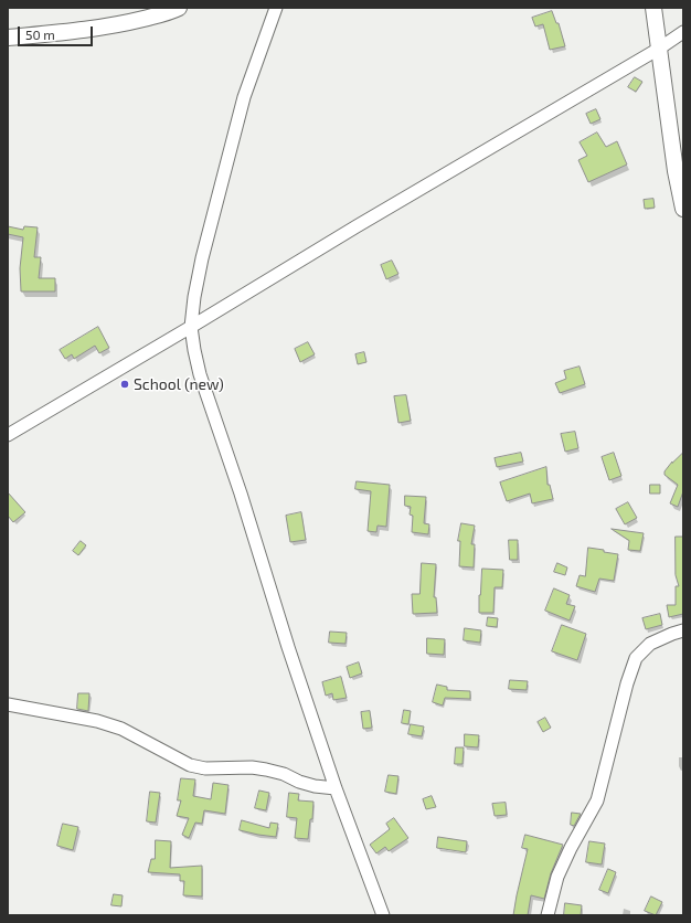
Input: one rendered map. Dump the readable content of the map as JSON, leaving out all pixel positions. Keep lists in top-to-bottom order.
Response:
{
  "places": ["School (new)"],
  "scale_bar": "50 m"
}
